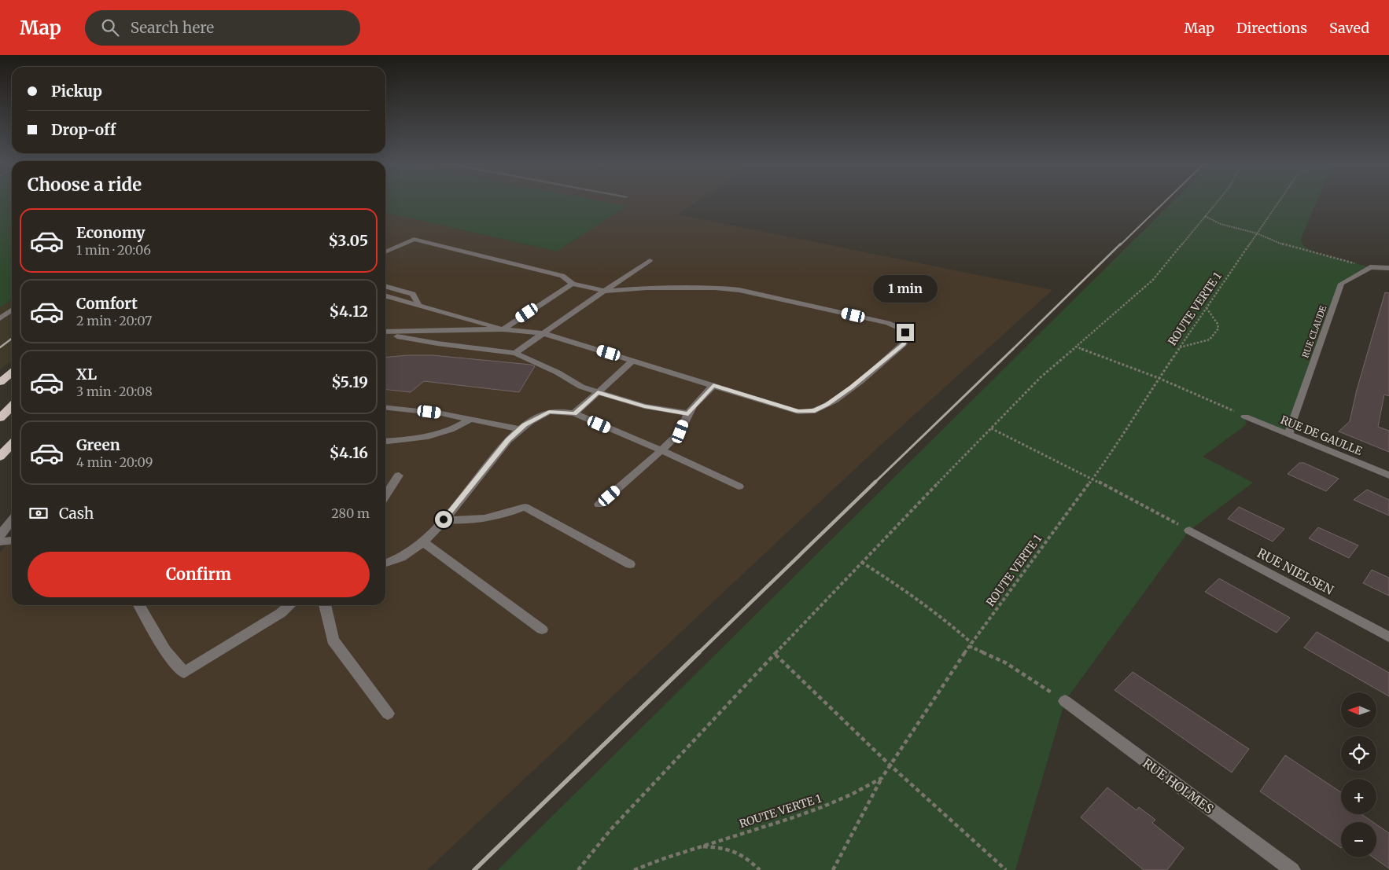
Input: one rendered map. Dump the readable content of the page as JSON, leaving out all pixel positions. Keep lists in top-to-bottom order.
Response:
{
  "streets": {
    "street": [
      "RUE CLAUDE",
      "RUE DE GAULLE",
      "RUE NIELSEN",
      "RUE HOLMES"
    ],
    "path": ["ROUTE VERTE 1"]
  },
  "crossings": [
    ["RUE CLAUDE", "RUE DE GAULLE"]
  ],
  "north": "left",
  "page": {
    "header": "Map",
    "search": "Search here",
    "nav": ["Map", "Directions", "Saved"],
    "banner": ["Pickup", "Drop-off"],
    "heading": "Choose a ride",
    "list": [
      {
        "name": "Economy",
        "note": "1 min · 20:06",
        "value": "$3.05"
      },
      {
        "name": "Comfort",
        "note": "2 min · 20:07",
        "value": "$4.12"
      },
      {
        "name": "XL",
        "note": "3 min · 20:08",
        "value": "$5.19"
      },
      {
        "name": "Green",
        "note": "4 min · 20:09",
        "value": "$4.16"
      }
    ],
    "bubble": "1 min",
    "pay": ["Cash", "280 m"],
    "buttons": "Confirm",
    "map_buttons": ["+", "−"]
  }
}
